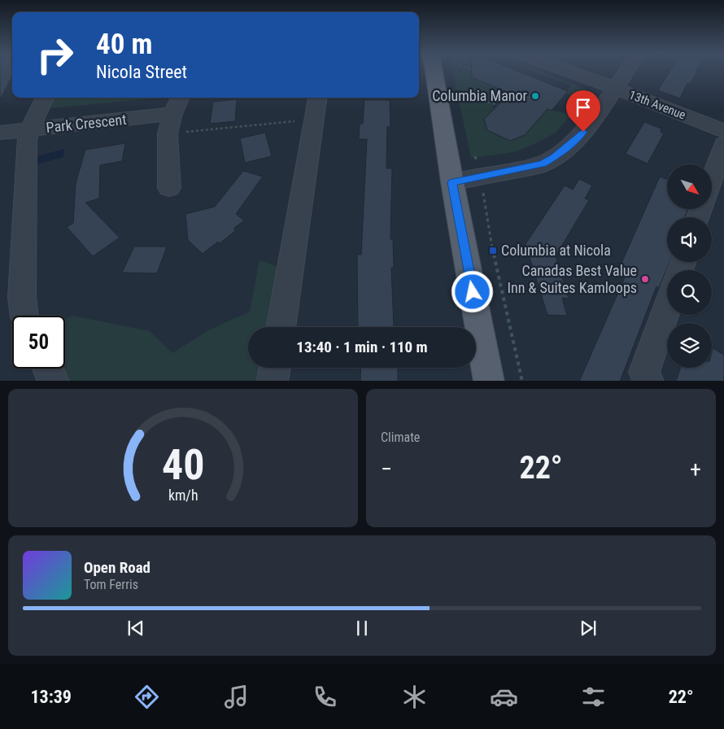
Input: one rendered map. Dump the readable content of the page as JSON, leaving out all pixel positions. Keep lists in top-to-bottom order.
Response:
{
  "streets": {
    "street": ["13th Avenue", "Park Crescent"]
  },
  "places": {
    "other": ["Columbia Manor", "Canadas Best Value Inn & Suites Kamloops"],
    "transit": ["Columbia at Nicola"]
  },
  "north": "bottom right",
  "page": {
    "turn": ["40 m", "Nicola Street"],
    "limit": "50",
    "trip": "13:40 · 1 min · 110 m",
    "tile": "Climate",
    "heat": ["−", "22°", "+"],
    "song": ["Open Road", "Tom Ferris"],
    "tabs": ["13:39", "22°"],
    "gauge": ["40", "km/h"]
  }
}
